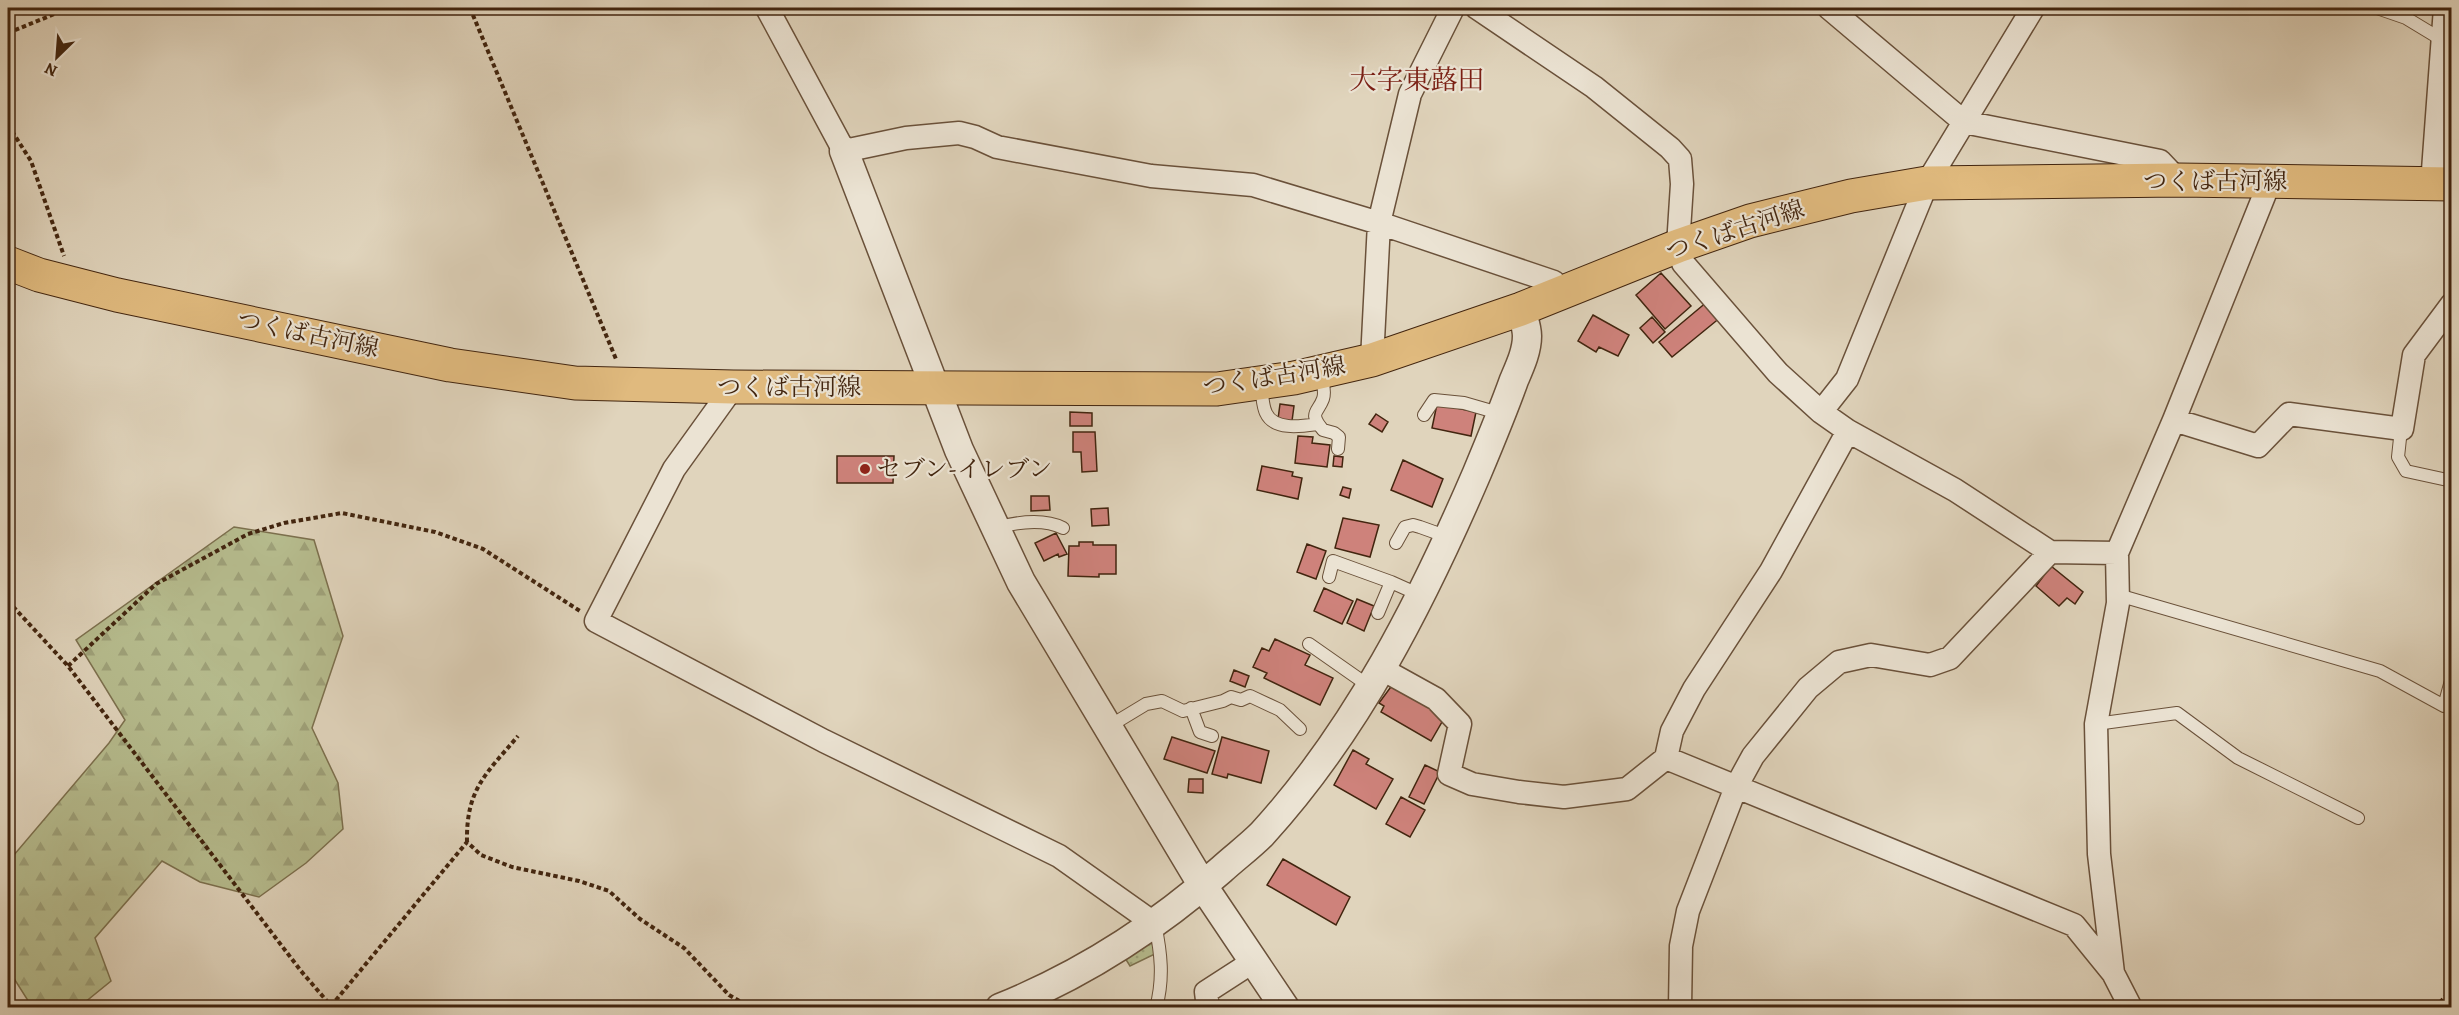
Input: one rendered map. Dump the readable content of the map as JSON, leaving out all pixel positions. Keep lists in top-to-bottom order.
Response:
{
  "streets": {
    "main road": ["つくば古河線"]
  },
  "districts": ["大字東蕗田"],
  "places": ["セブン-イレブン"],
  "north": "bottom left"
}
